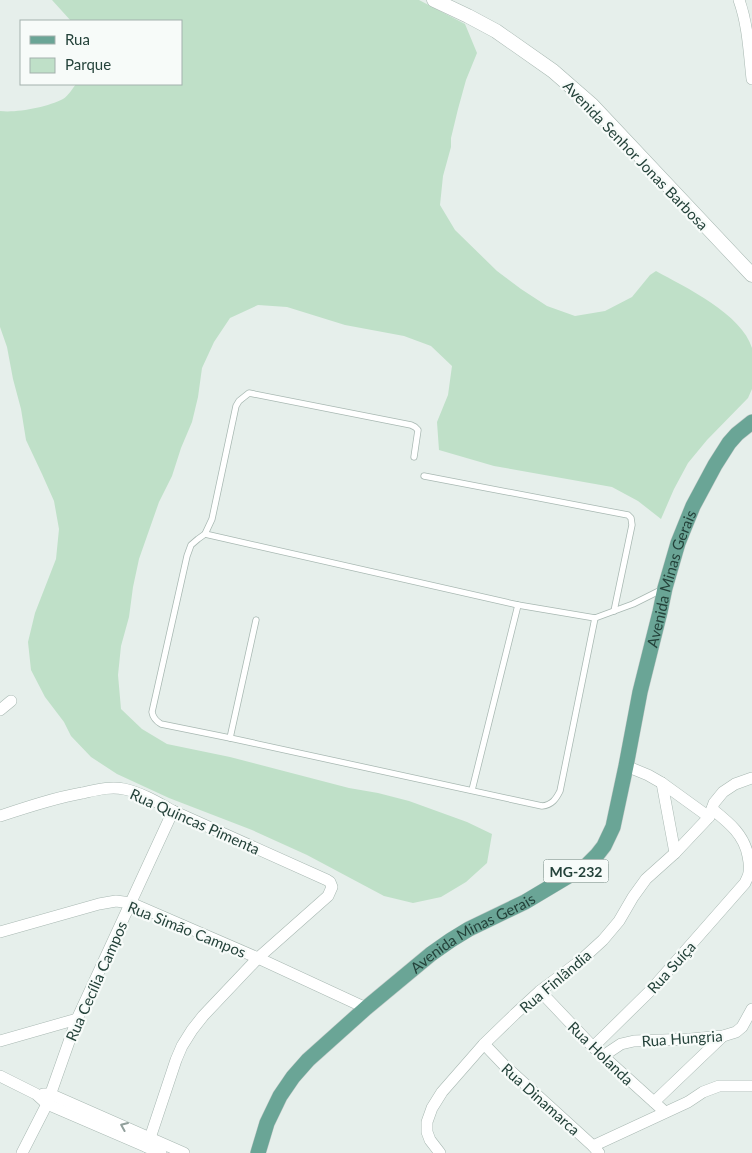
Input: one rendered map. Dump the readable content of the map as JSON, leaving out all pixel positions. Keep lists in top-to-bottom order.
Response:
{
  "streets": {
    "main road": ["Avenida Minas Gerais", "MG-232"],
    "street": [
      "Avenida Senhor Jonas Barbosa",
      "Rua Quincas Pimenta",
      "Rua Simão Campos",
      "Rua Suíça",
      "Rua Cecília Campos",
      "Rua Finlândia",
      "Rua Hungria",
      "Rua Holanda",
      "Rua Dinamarca"
    ]
  },
  "crossings": [
    ["Avenida Minas Gerais", "MG-232"],
    ["Avenida Minas Gerais", "Rua Simão Campos"],
    ["Rua Quincas Pimenta", "Rua Simão Campos"],
    ["Rua Quincas Pimenta", "Rua Cecília Campos"],
    ["Rua Simão Campos", "Rua Cecília Campos"],
    ["Rua Suíça", "Rua Finlândia"],
    ["Rua Suíça", "Rua Holanda"],
    ["Rua Finlândia", "Rua Holanda"],
    ["Rua Finlândia", "Rua Dinamarca"],
    ["Rua Hungria", "Rua Holanda"]
  ],
  "legend": ["Rua", "Parque"]
}
